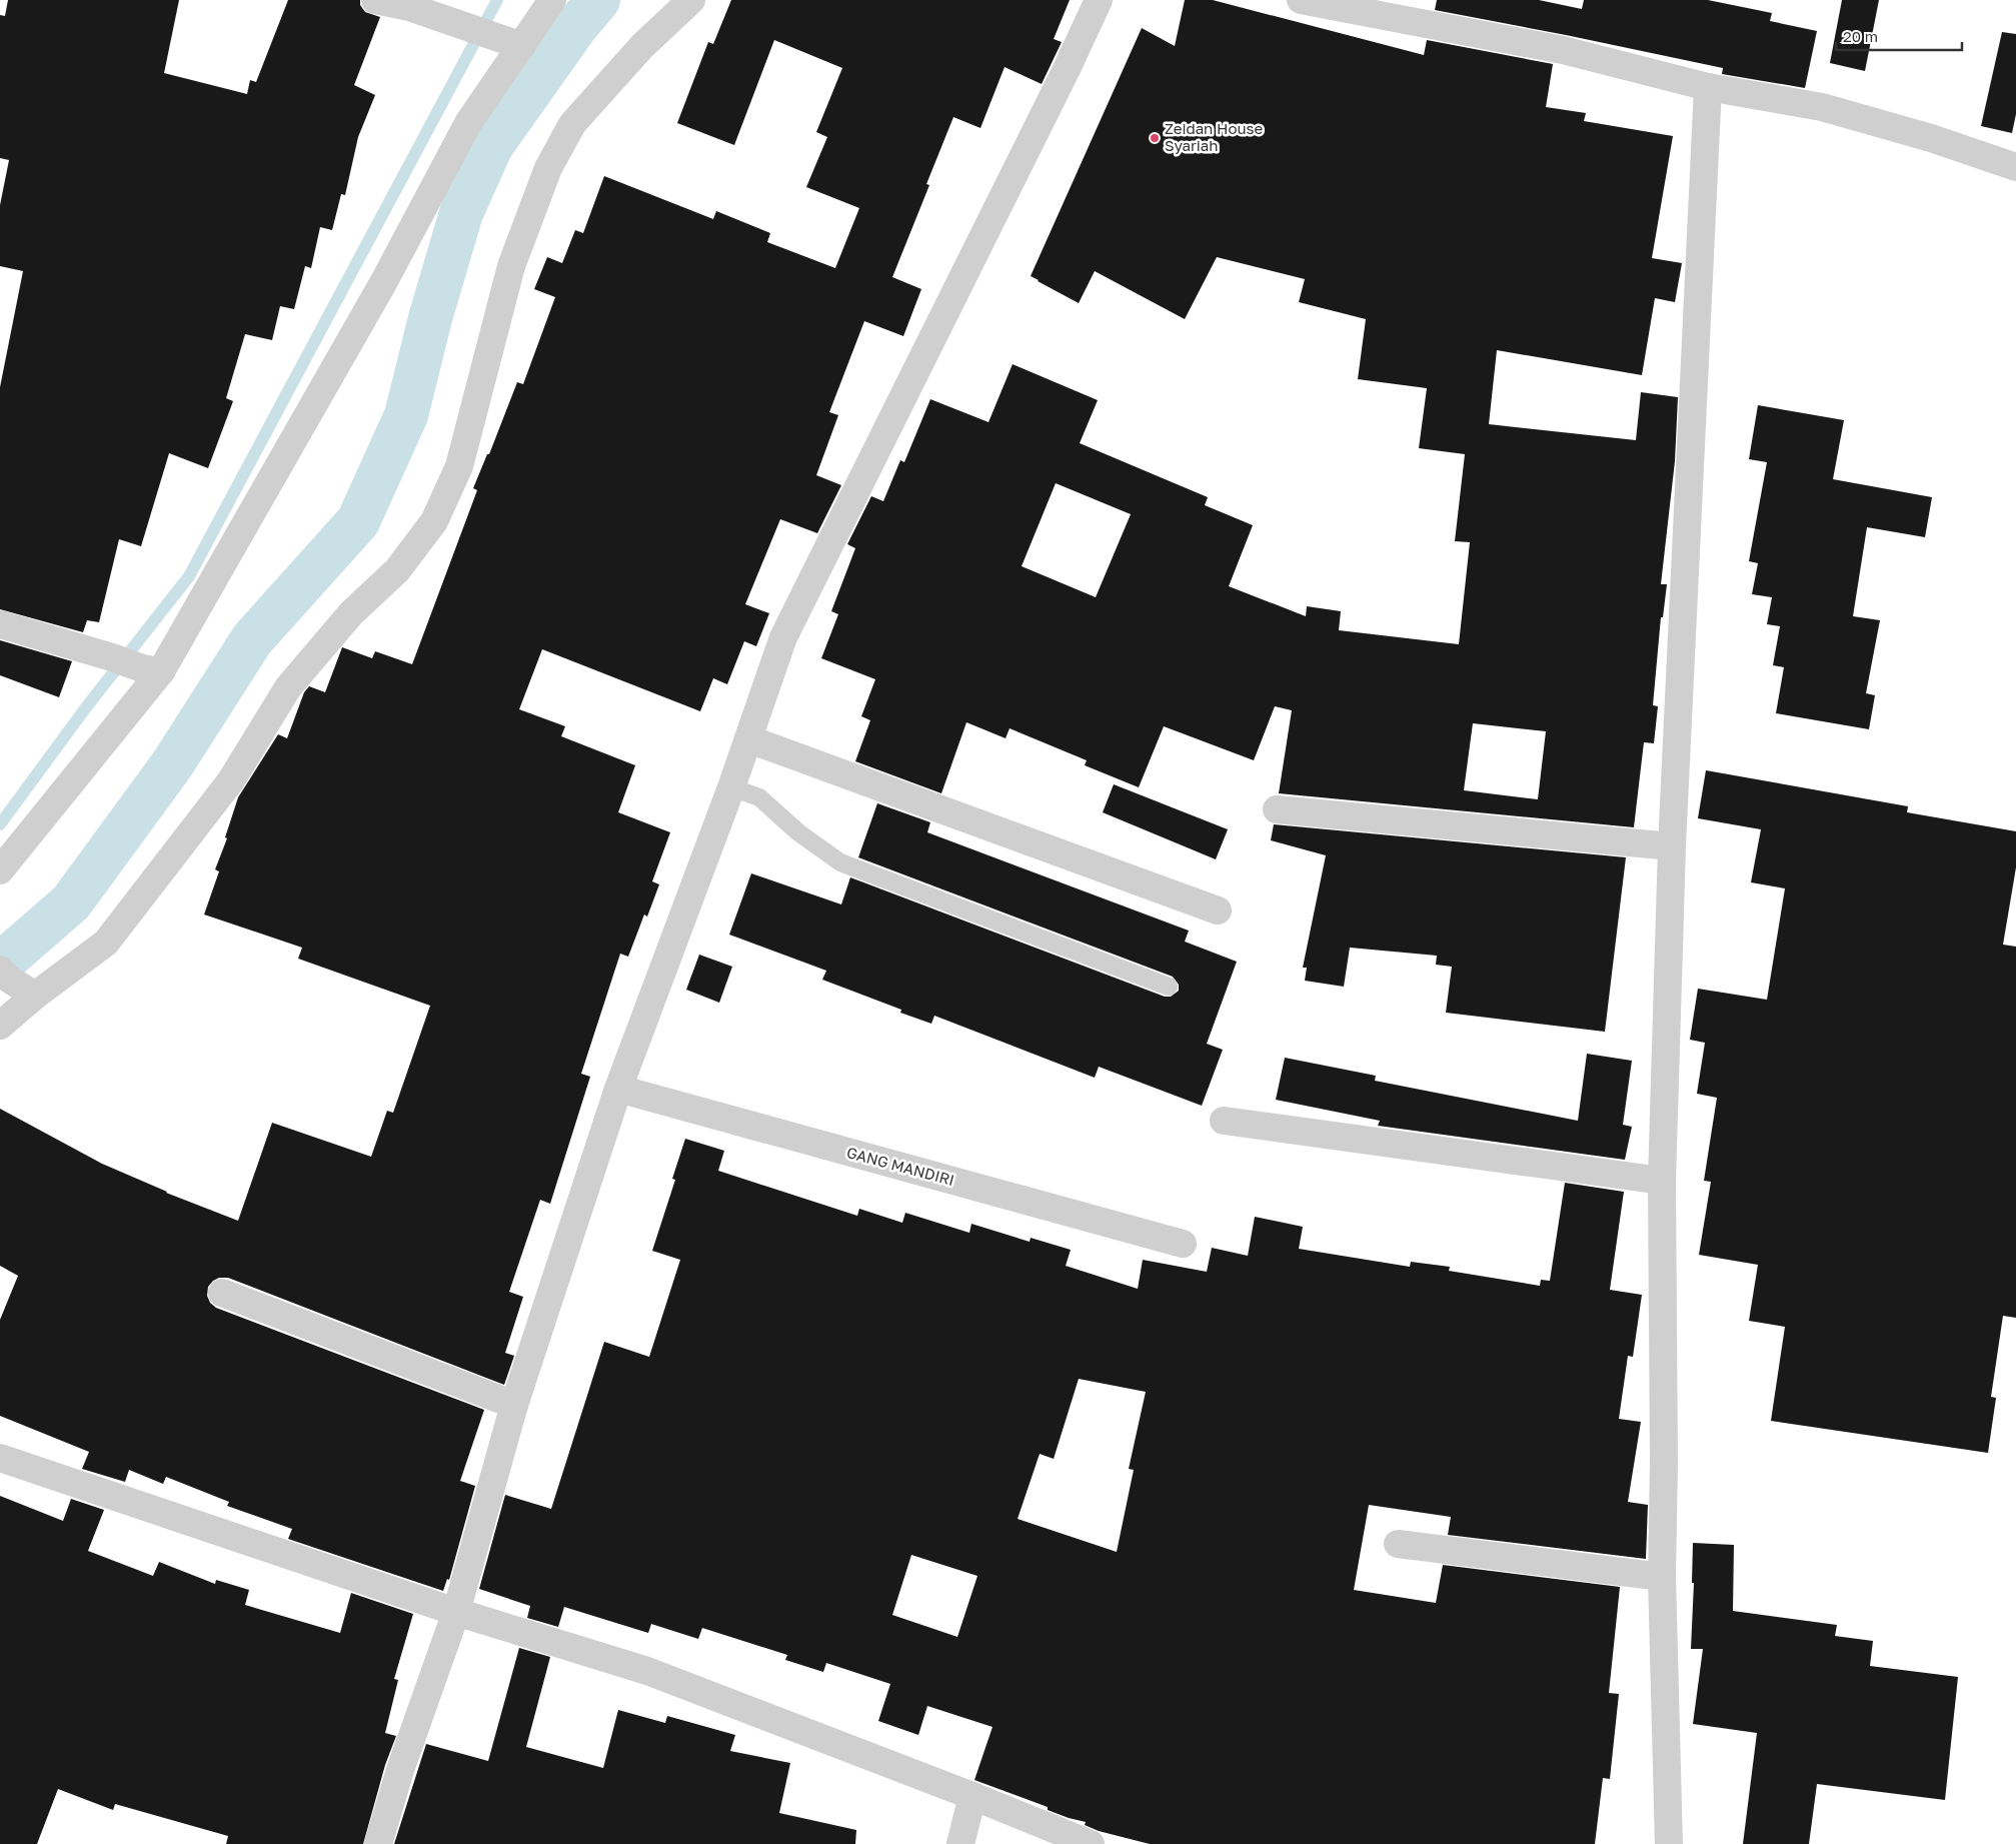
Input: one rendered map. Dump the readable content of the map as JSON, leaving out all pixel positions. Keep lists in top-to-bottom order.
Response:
{
  "streets": {
    "street": ["GANG MANDIRI"]
  },
  "places": ["Zeidan House Syariah"],
  "scale_bar": "20 m"
}
